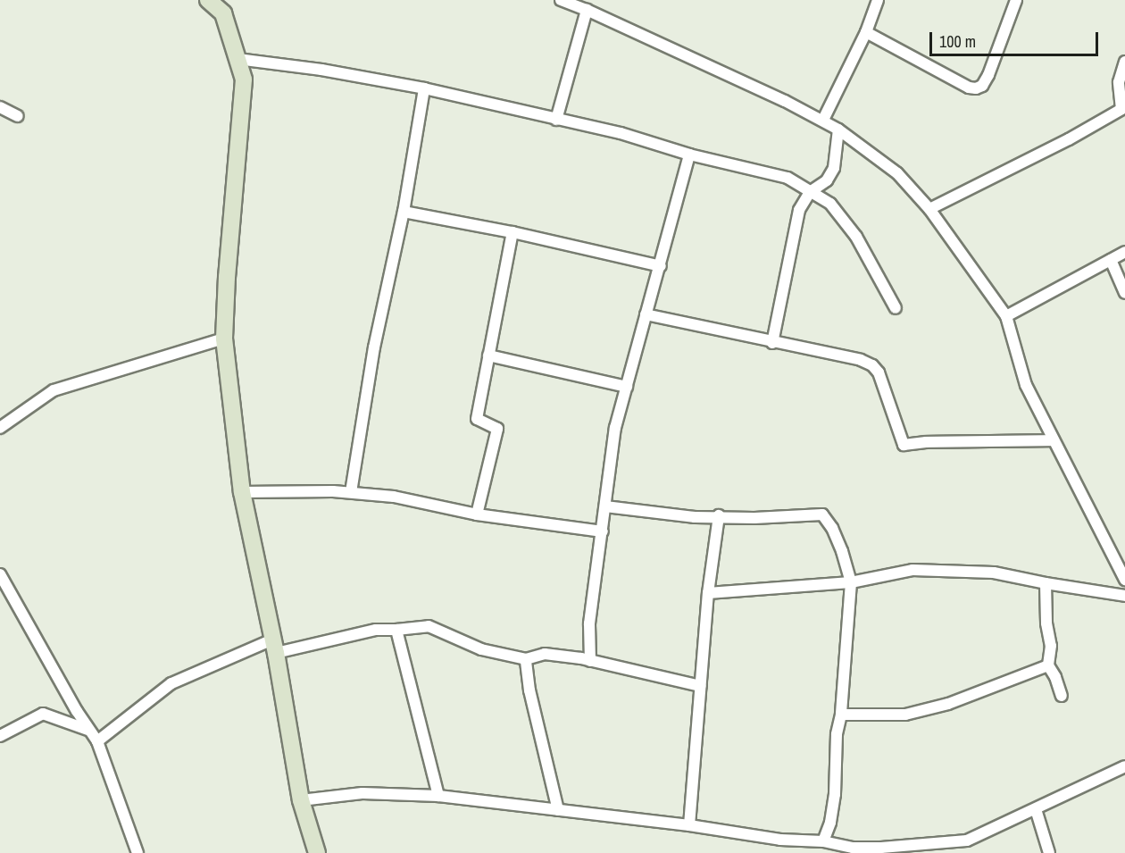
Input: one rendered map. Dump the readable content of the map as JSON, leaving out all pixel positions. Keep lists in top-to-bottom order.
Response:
{
  "scale_bar": "100 m"
}
